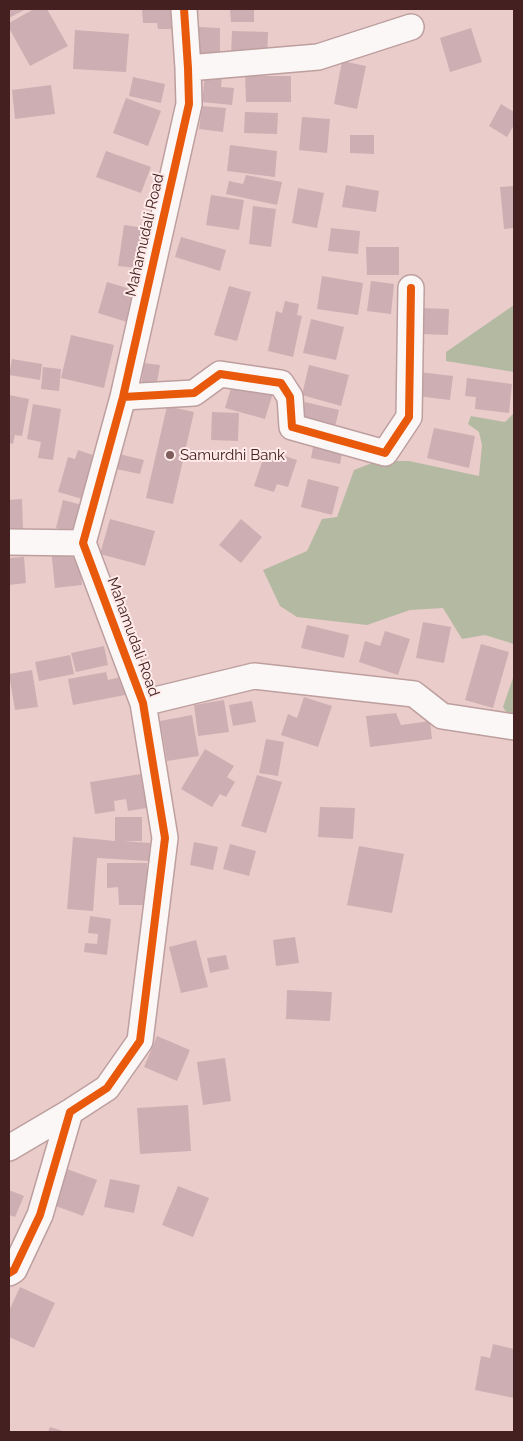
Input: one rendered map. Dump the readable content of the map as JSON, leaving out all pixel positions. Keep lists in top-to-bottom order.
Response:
{
  "streets": {
    "street": ["Mahamudali Road"]
  },
  "places": ["Samurdhi Bank"]
}
